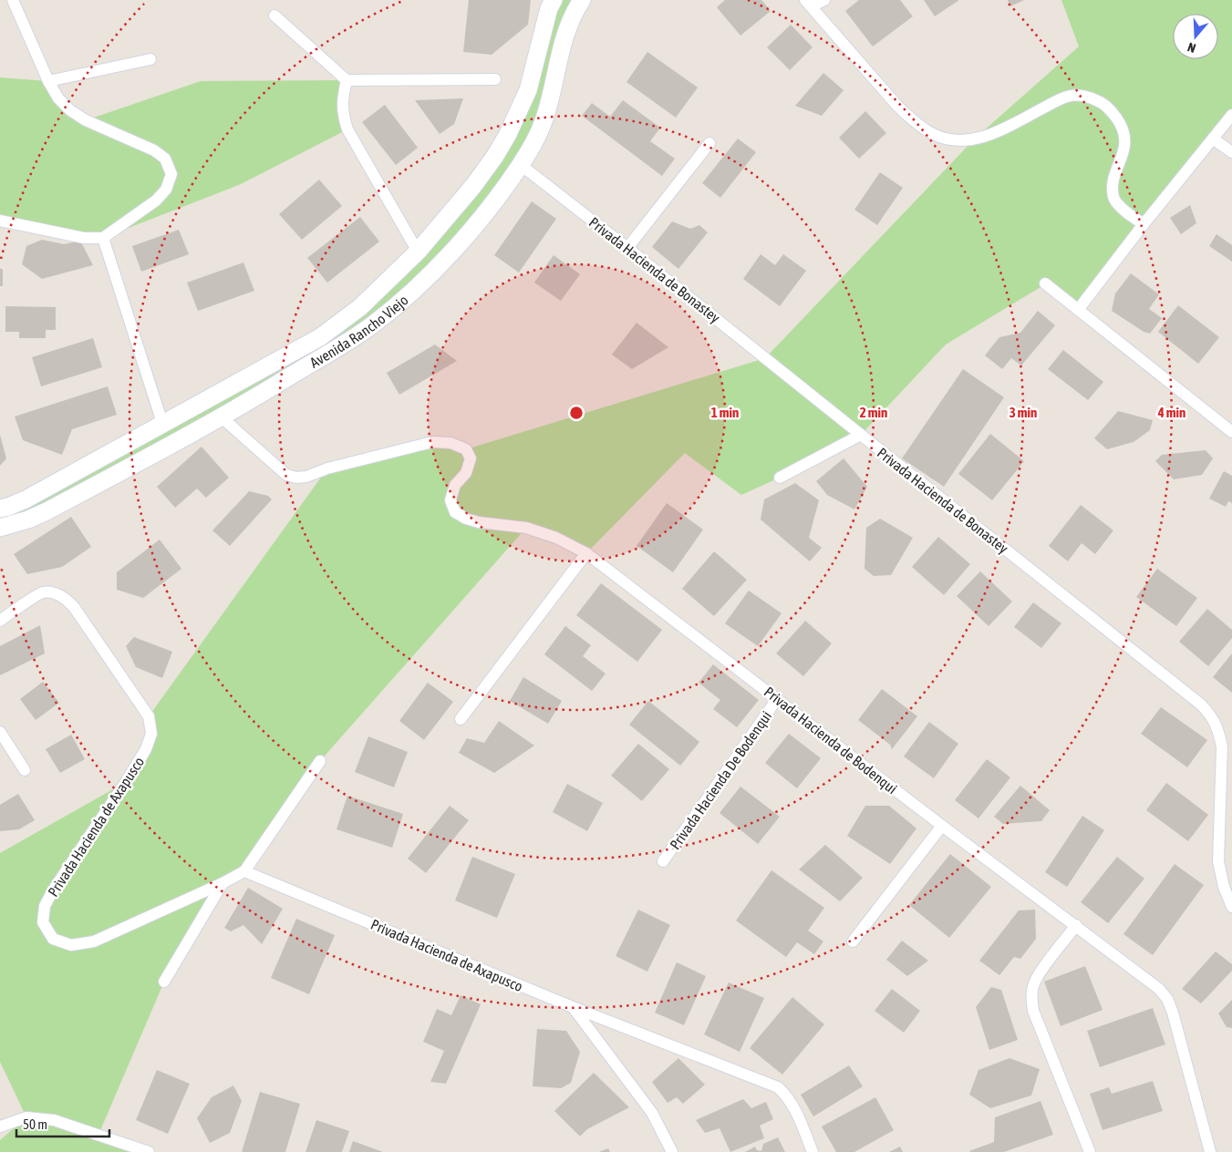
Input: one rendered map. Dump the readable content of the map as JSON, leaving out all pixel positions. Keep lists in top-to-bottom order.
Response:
{
  "streets": {
    "street": [
      "Privada Hacienda de Bonastey",
      "Avenida Rancho Viejo",
      "Privada Hacienda de Bodenqui",
      "Privada Hacienda De Bodenqui",
      "Privada Hacienda de Axapusco"
    ]
  },
  "crossings": [
    ["Privada Hacienda de Bonastey", "Avenida Rancho Viejo"],
    ["Avenida Rancho Viejo", "Privada Hacienda de Bodenqui"],
    ["Privada Hacienda de Bodenqui", "Privada Hacienda De Bodenqui"]
  ],
  "scale_bar": "50 m",
  "north": "bottom",
  "rings": [
    "1 min",
    "2 min",
    "3 min",
    "4 min"
  ]
}
